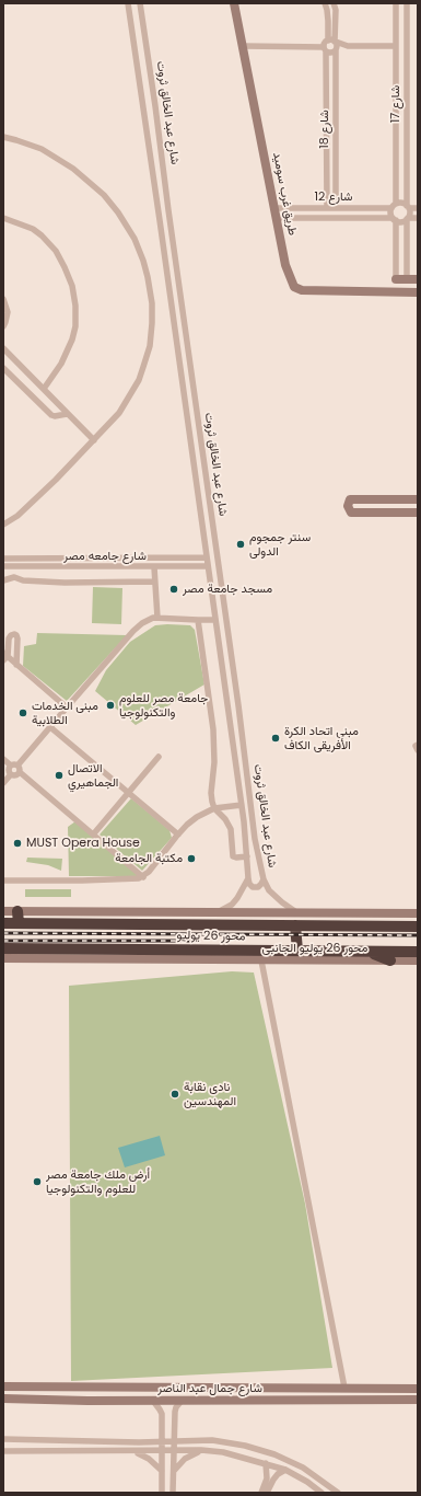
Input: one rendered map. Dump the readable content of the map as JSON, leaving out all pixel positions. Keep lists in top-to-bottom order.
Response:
{
  "streets": {
    "highway": ["محور 26 يوليو"],
    "main road": ["طريق غرب سوميد", "محور 26 يوليو الجانبى", "شارع جمال عبد الناصر"],
    "street": [
      "شارع 17",
      "شارع عبد الخالق ثروت",
      "شارع 18",
      "شارع 12",
      "شارع جامعه مصر"
    ]
  },
  "crossings": [
    ["شارع 17", "شارع 12"],
    ["شارع عبد الخالق ثروت", "شارع جامعه مصر"],
    ["شارع 18", "شارع 12"],
    ["طريق غرب سوميد", "شارع 12"],
    ["محور 26 يوليو", "محور 26 يوليو الجانبى"]
  ],
  "places": [
    "سنتر جمجوم الدولى",
    "مسجد جامعة مصر",
    "جامعة مصر للعلوم والتكنولوجيا",
    "مبنى الخدمات الطلابية",
    "مبنى اتحاد الكرة الأفريقى الكاف",
    "الاتصال الجماهيري",
    "MUST Opera House",
    "مكتبة الجامعة",
    "نادى نقابة المهندسين",
    "أرض ملك جامعة مصر للعلوم والتكنولوجيا"
  ]
}
